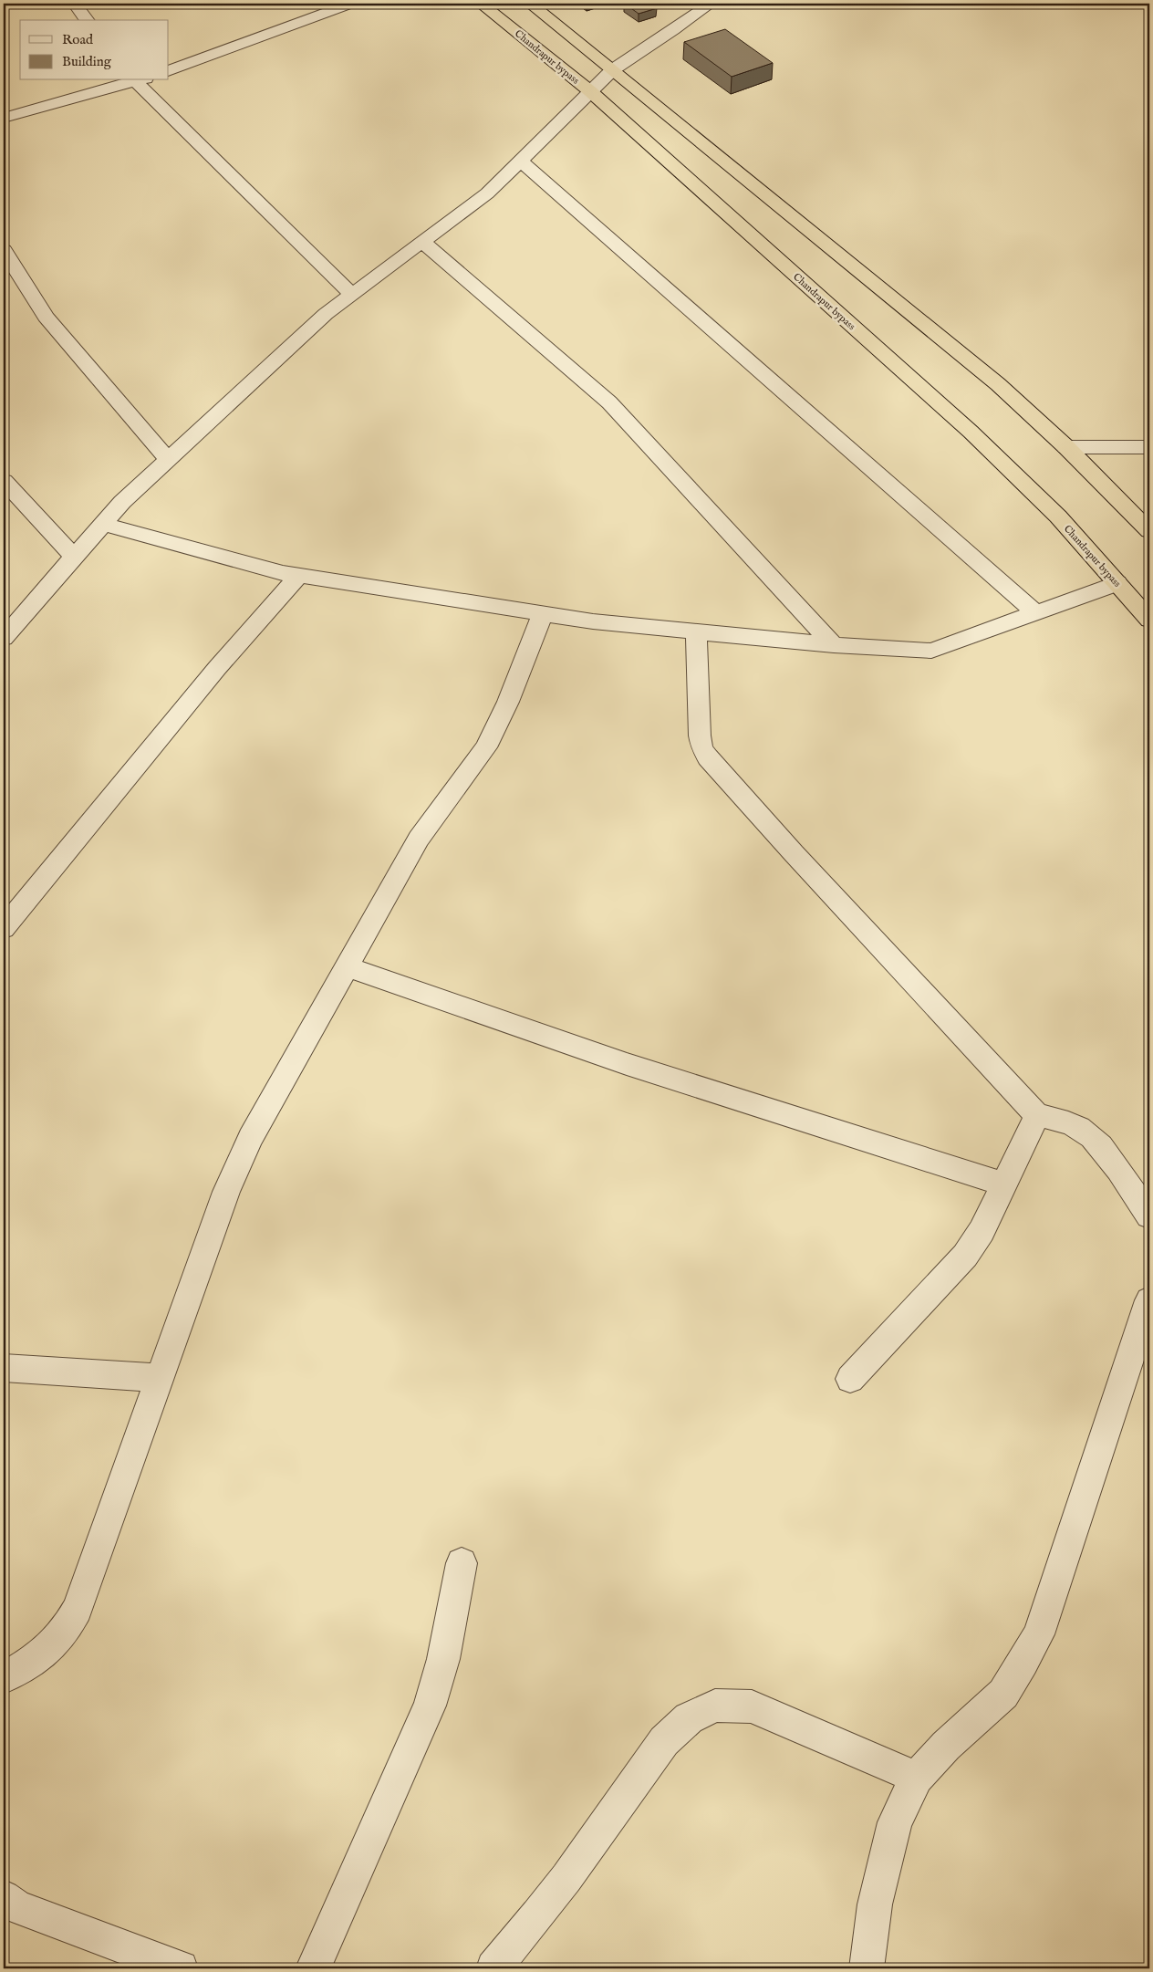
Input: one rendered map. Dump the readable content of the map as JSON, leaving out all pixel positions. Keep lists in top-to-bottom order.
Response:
{
  "streets": {
    "highway": ["Chandrapur bypass"]
  },
  "legend": ["Road", "Building"]
}
